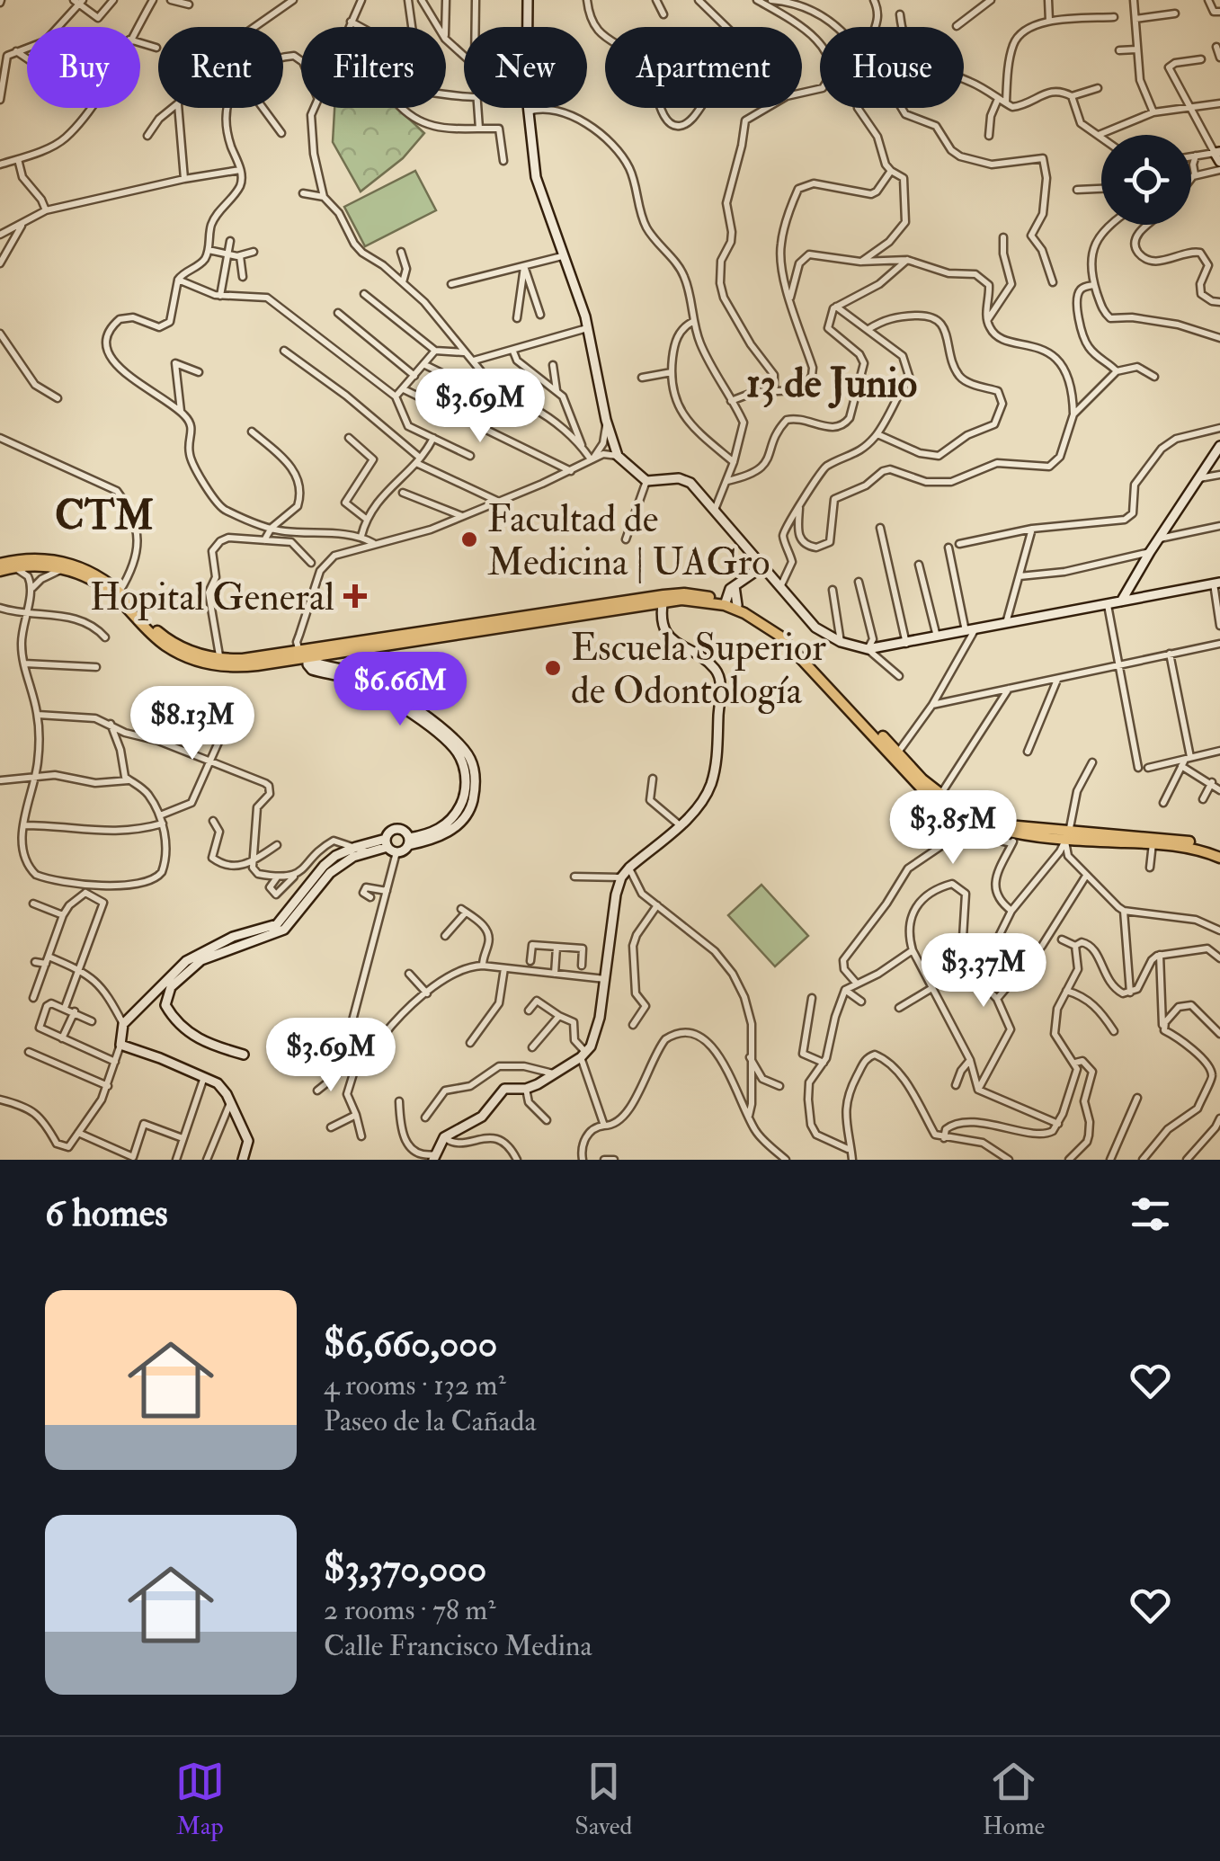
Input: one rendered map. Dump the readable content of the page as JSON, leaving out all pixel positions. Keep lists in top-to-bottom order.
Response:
{
  "districts": ["13 de Junio", "CTM"],
  "places": {
    "other": ["Facultad de Medicina | UAGro", "Escuela Superior de Odontología"],
    "health": ["Hopital General"]
  },
  "page": {
    "chip": [
      "Buy",
      "Rent",
      "Filters",
      "New",
      "Apartment",
      "House"
    ],
    "price": [
      "$3.69M",
      "$6.66M",
      "$8.13M",
      "$3.85M",
      "$3.37M",
      "$3.69M"
    ],
    "heading": "6 homes",
    "list": [
      {
        "name": "$6,660,000",
        "note": "4 rooms · 132 m² · Paseo de la Cañada"
      },
      {
        "name": "$3,370,000",
        "note": "2 rooms · 78 m² · Calle Francisco Medina"
      }
    ],
    "tabs": ["Map", "Saved", "Home"]
  }
}
